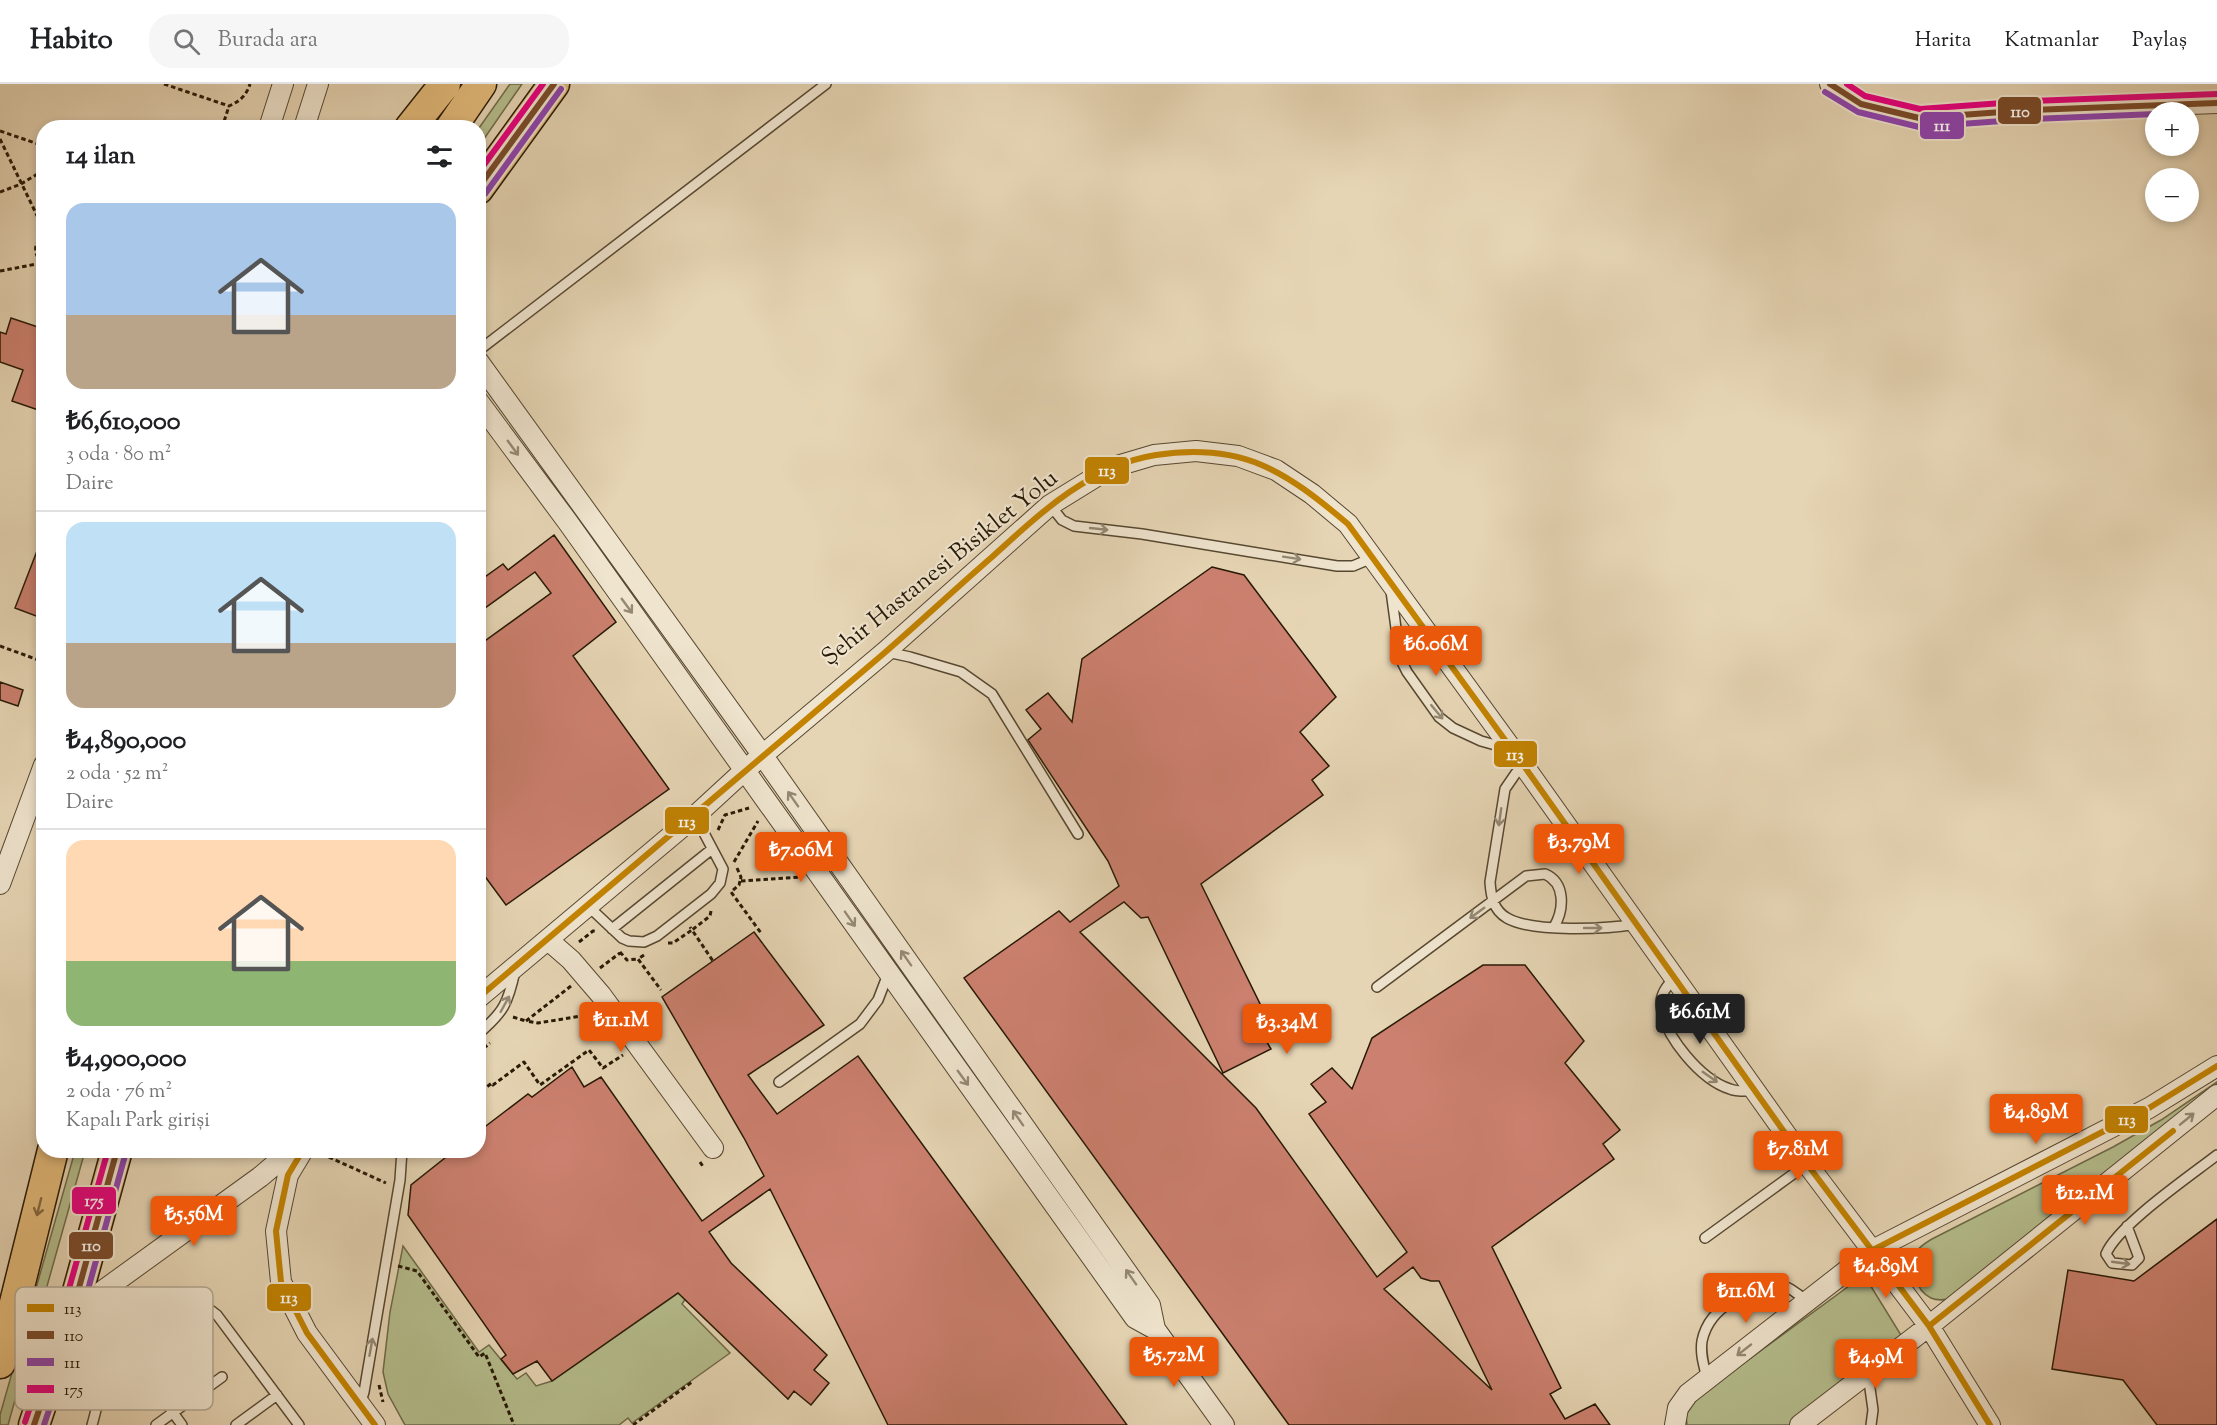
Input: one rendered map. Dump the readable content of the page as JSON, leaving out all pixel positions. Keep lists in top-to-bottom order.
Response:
{
  "lines": [
    "transit line 110",
    "transit line 175",
    "transit line 111",
    "transit line 113"
  ],
  "legend": [
    "113",
    "110",
    "111",
    "175"
  ],
  "page": {
    "header": "Habito",
    "search": "Burada ara",
    "nav": ["Harita", "Katmanlar", "Paylaş"],
    "map_buttons": ["+", "−"],
    "heading": "14 ilan",
    "list": [
      {
        "name": "₺6,610,000",
        "note": "3 oda · 80 m² · Daire"
      },
      {
        "name": "₺4,890,000",
        "note": "2 oda · 52 m² · Daire"
      },
      {
        "name": "₺4,900,000",
        "note": "2 oda · 76 m² · Kapalı Park girişi"
      }
    ],
    "price": [
      "₺6.06M",
      "₺3.79M",
      "₺7.06M",
      "₺6.61M",
      "₺11.1M",
      "₺3.34M",
      "₺4.89M",
      "₺7.81M",
      "₺12.1M",
      "₺5.56M",
      "₺4.89M",
      "₺11.6M",
      "₺5.72M",
      "₺4.9M"
    ]
  }
}
